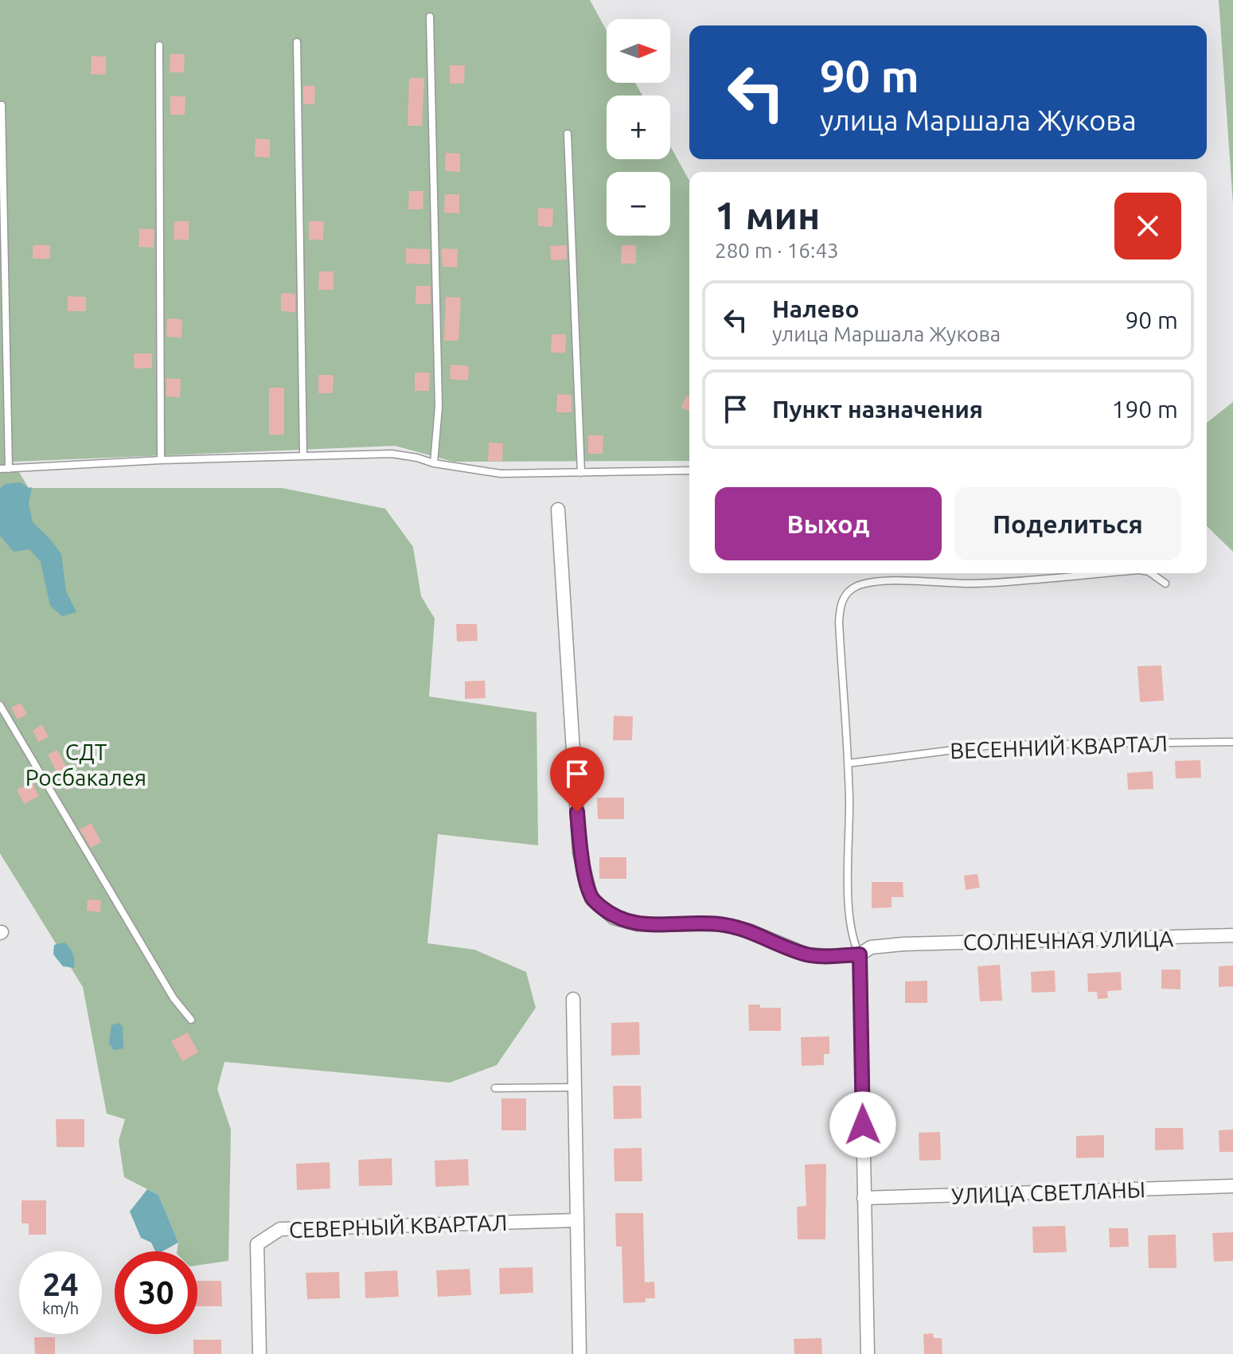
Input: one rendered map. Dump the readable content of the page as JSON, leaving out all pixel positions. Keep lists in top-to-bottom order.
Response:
{
  "streets": {
    "street": ["СОЛНЕЧНАЯ УЛИЦА", "УЛИЦА СВЕТЛАНЫ", "СЕВЕРНЫЙ КВАРТАЛ"],
    "lane": ["ВЕСЕННИЙ КВАРТАЛ"]
  },
  "parks": ["СДТ Росбакалея"],
  "north": "right",
  "page": {
    "map_buttons": ["+", "−"],
    "turn": ["90 m", "улица Маршала Жукова"],
    "heading": ["1 мин", "280 m · 16:43"],
    "list": [
      {
        "name": "Налево",
        "note": "улица Маршала Жукова",
        "value": "90 m"
      },
      {
        "name": "Пункт назначения",
        "value": "190 m"
      }
    ],
    "buttons": ["Выход", "Поделиться"],
    "speed": "24 km/h",
    "limit": "30"
  }
}
